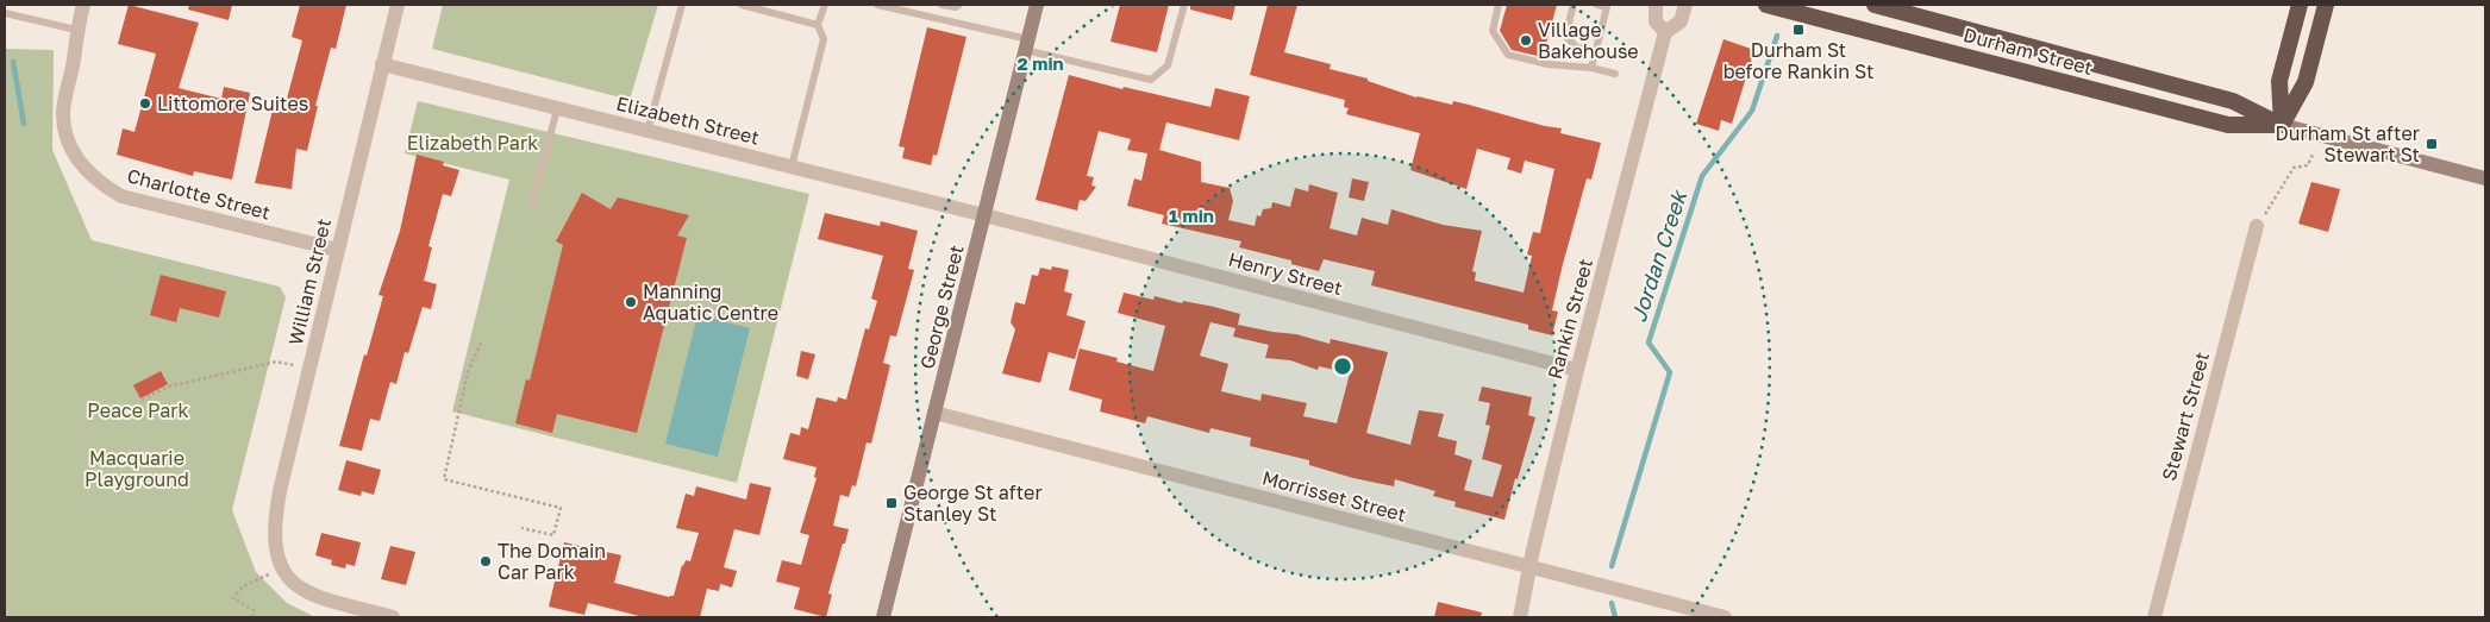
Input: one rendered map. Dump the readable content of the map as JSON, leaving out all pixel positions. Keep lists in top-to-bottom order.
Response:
{
  "streets": {
    "highway": ["Durham Street"],
    "main road": ["George Street"],
    "street": [
      "Elizabeth Street",
      "Charlotte Street",
      "Henry Street",
      "William Street",
      "Rankin Street",
      "Stewart Street",
      "Morrisset Street"
    ]
  },
  "crossings": [
    ["Elizabeth Street", "Henry Street"],
    ["Elizabeth Street", "William Street"],
    ["Elizabeth Street", "George Street"],
    ["Charlotte Street", "William Street"],
    ["Henry Street", "George Street"],
    ["Henry Street", "Rankin Street"],
    ["George Street", "Morrisset Street"],
    ["Rankin Street", "Morrisset Street"]
  ],
  "water": ["Jordan Creek"],
  "parks": ["Elizabeth Park", "Peace Park", "Macquarie Playground"],
  "places": {
    "transit": ["Durham St before Rankin St", "Durham St after Stewart St", "George St after Stanley St"],
    "other": [
      "Village Bakehouse",
      "Littomore Suites",
      "Manning Aquatic Centre",
      "The Domain Car Park"
    ]
  },
  "rings": ["2 min", "1 min"]
}
